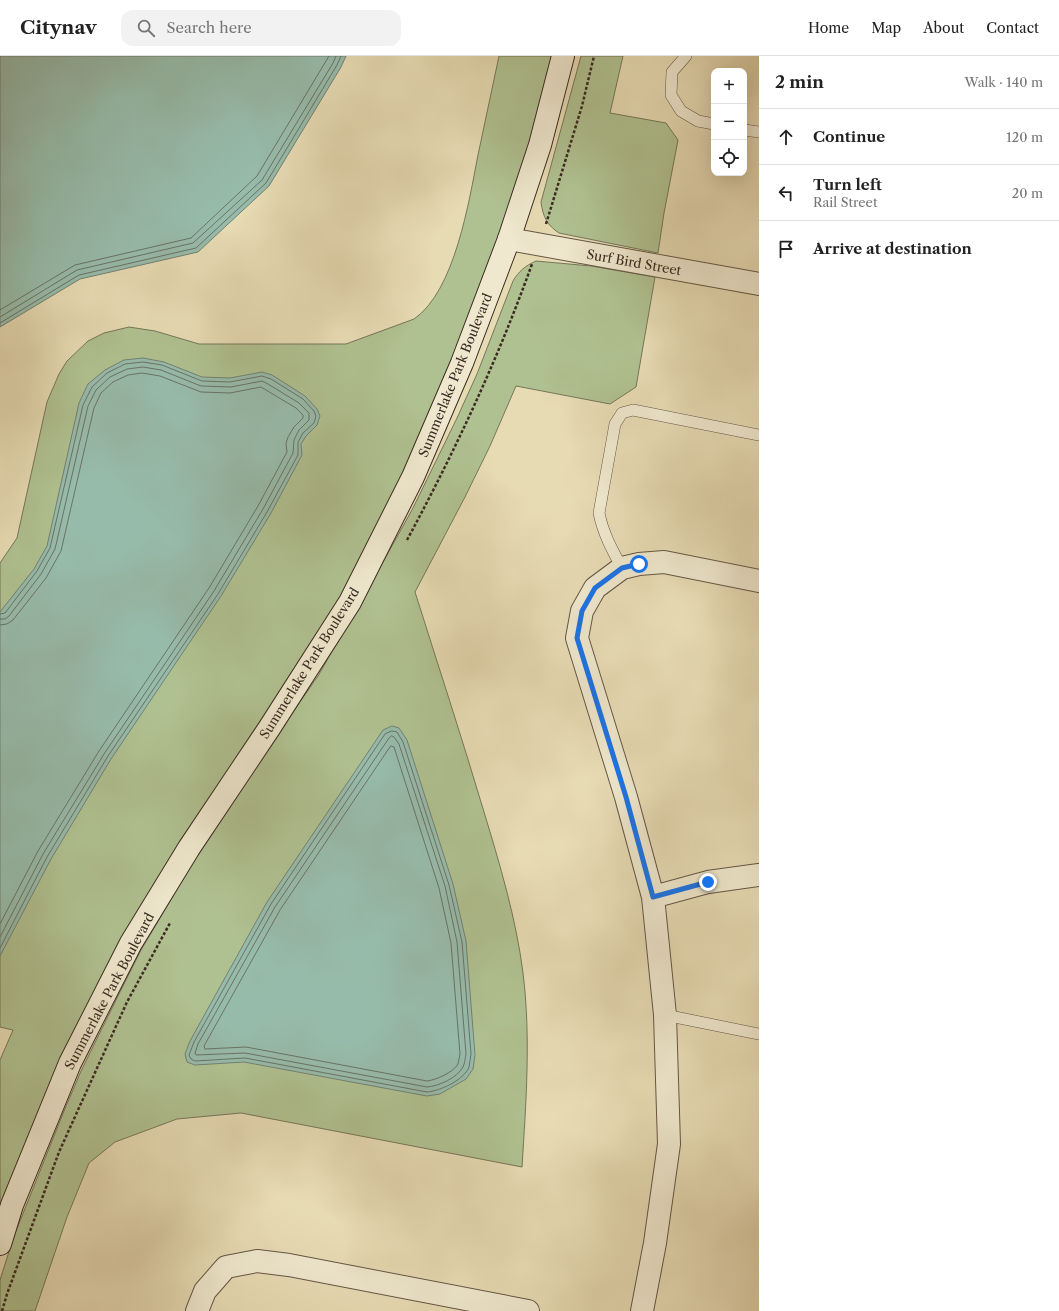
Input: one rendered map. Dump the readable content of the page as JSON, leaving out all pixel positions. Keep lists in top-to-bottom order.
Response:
{
  "streets": {
    "street": ["Surf Bird Street", "Summerlake Park Boulevard"]
  },
  "crossings": [
    ["Surf Bird Street", "Summerlake Park Boulevard"]
  ],
  "page": {
    "header": "Citynav",
    "search": "Search here",
    "nav": [
      "Home",
      "Map",
      "About",
      "Contact"
    ],
    "heading": ["2 min", "Walk · 140 m"],
    "map_buttons": ["+", "−"],
    "list": [
      ["Continue", "120 m"],
      ["Turn left", "Rail Street", "20 m"],
      "Arrive at destination"
    ]
  }
}
